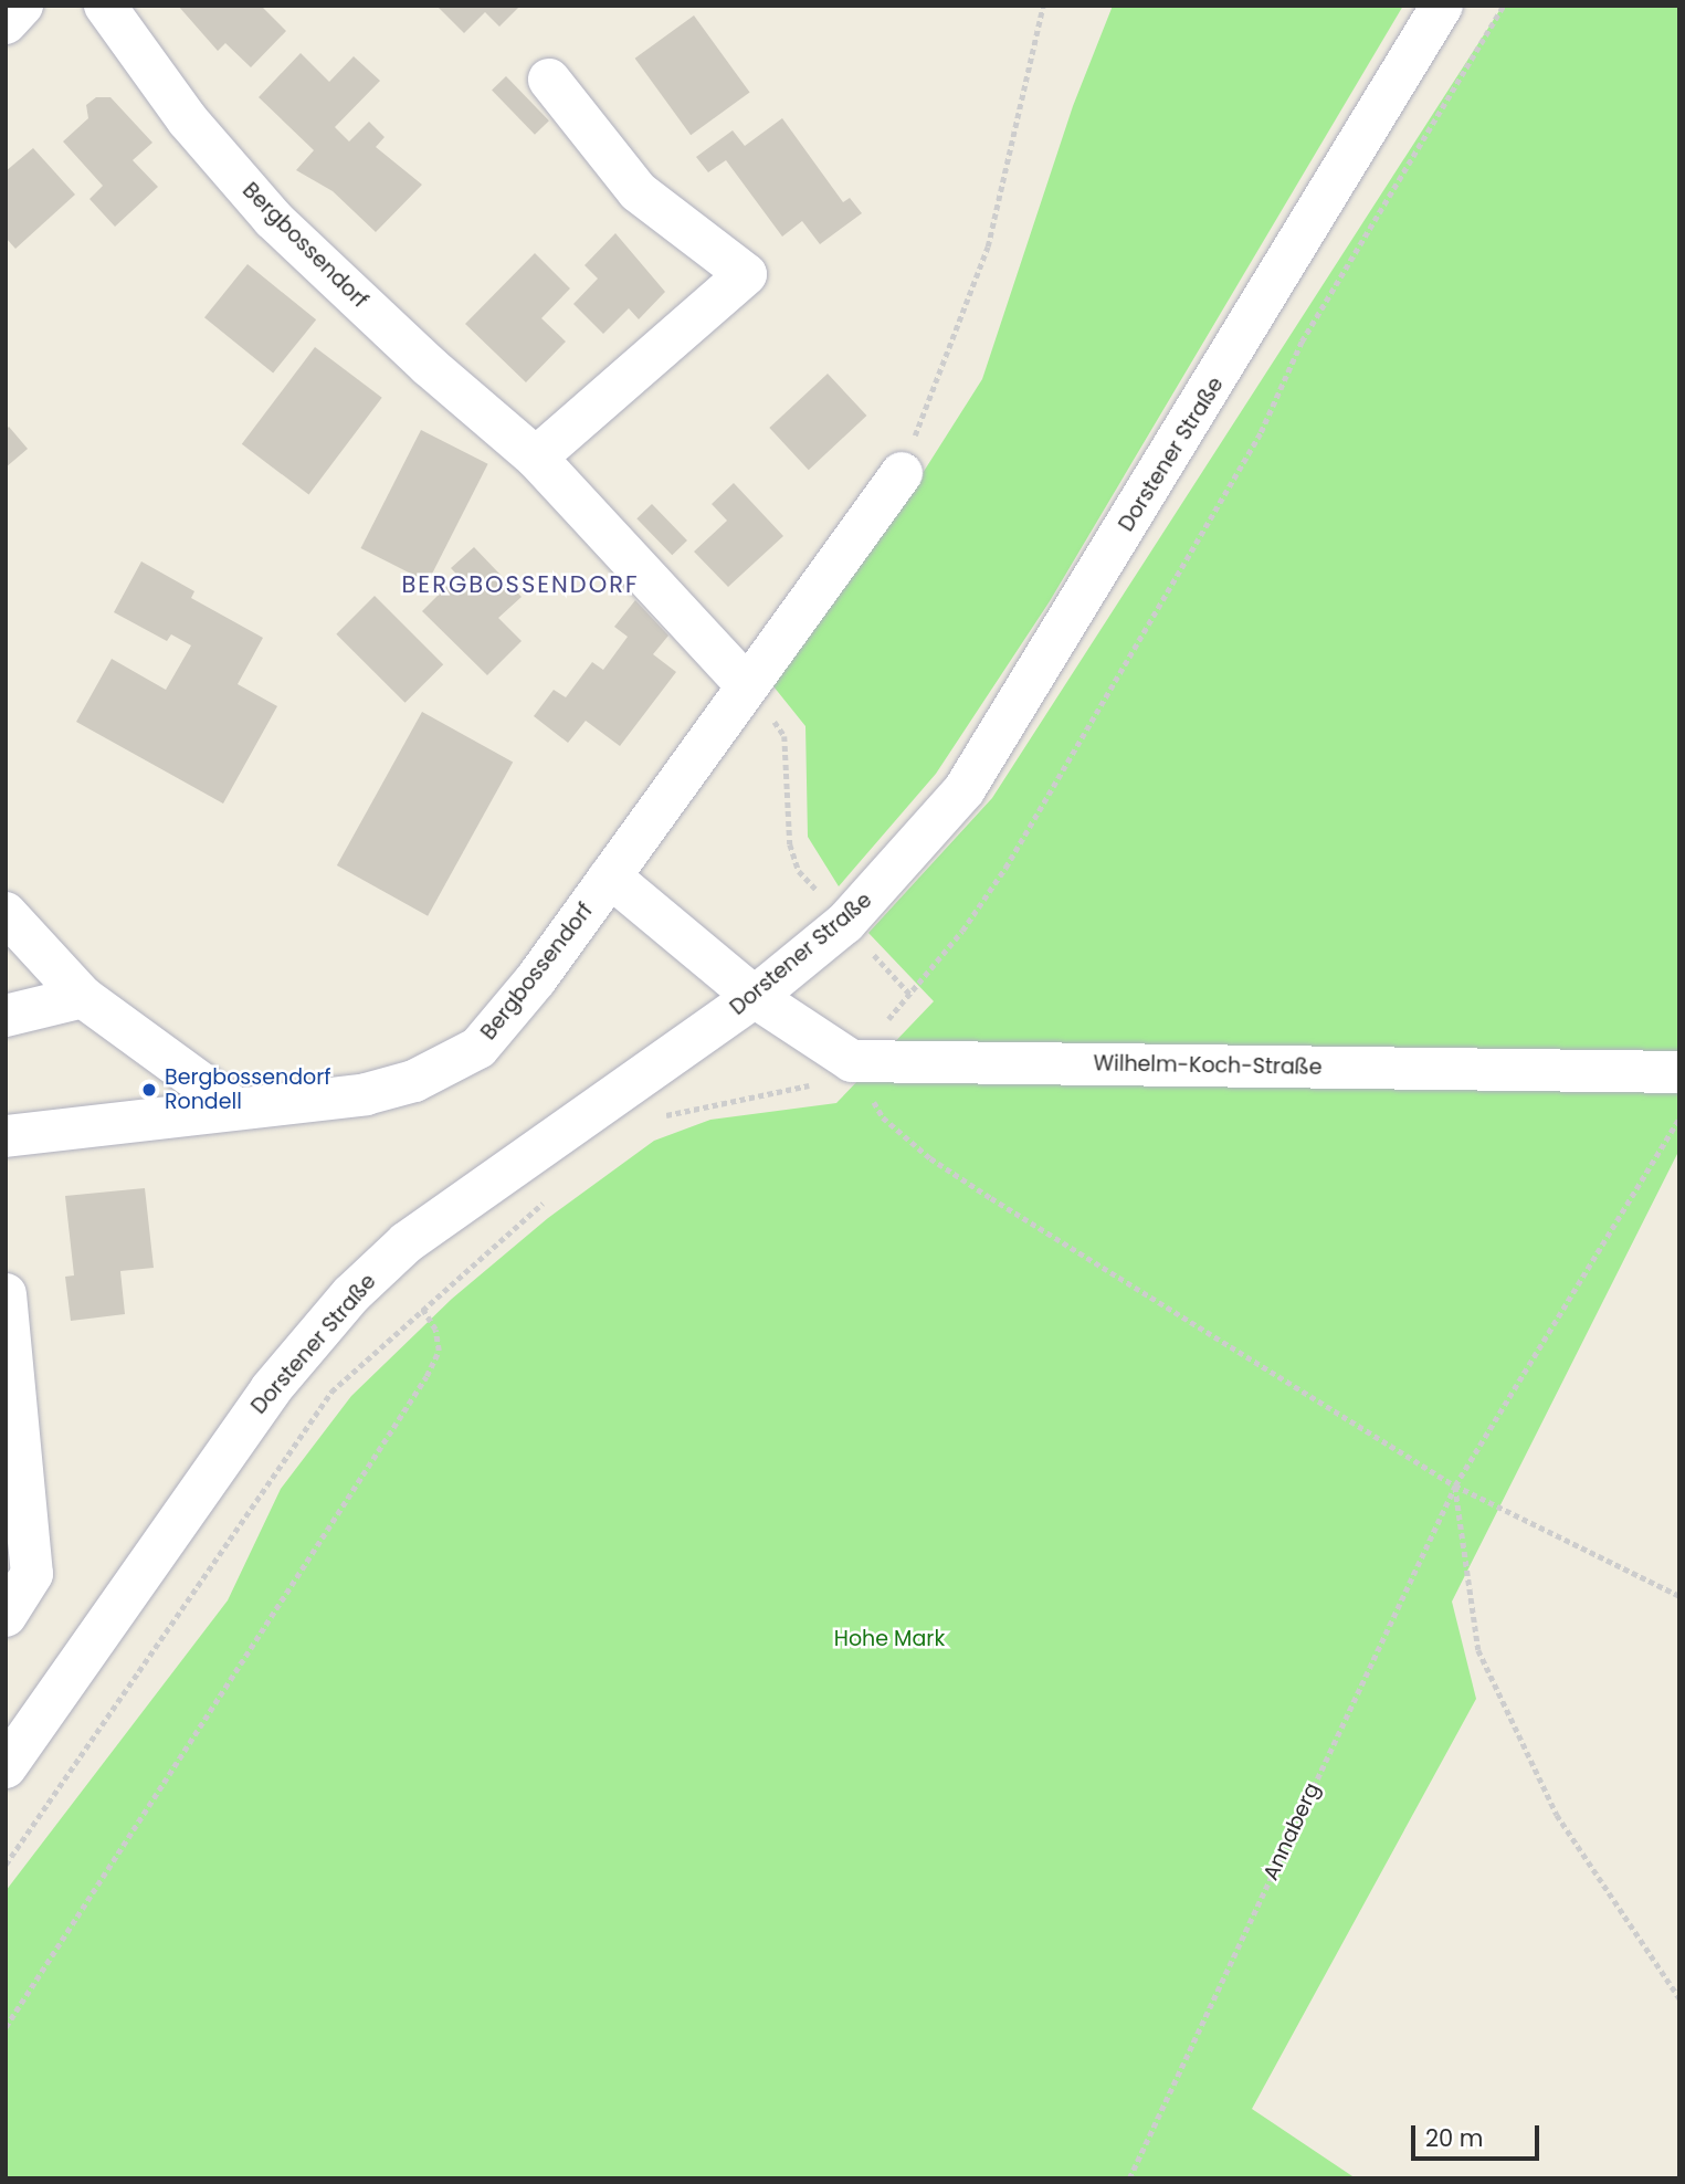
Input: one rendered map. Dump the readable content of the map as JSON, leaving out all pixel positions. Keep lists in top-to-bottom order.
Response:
{
  "streets": {
    "street": ["Bergbossendorf", "Dorstener Straße", "Wilhelm-Koch-Straße"],
    "path": ["Annaberg"]
  },
  "districts": ["BERGBOSSENDORF"],
  "parks": ["Hohe Mark"],
  "places": ["Bergbossendorf Rondell"],
  "scale_bar": "20 m"
}
